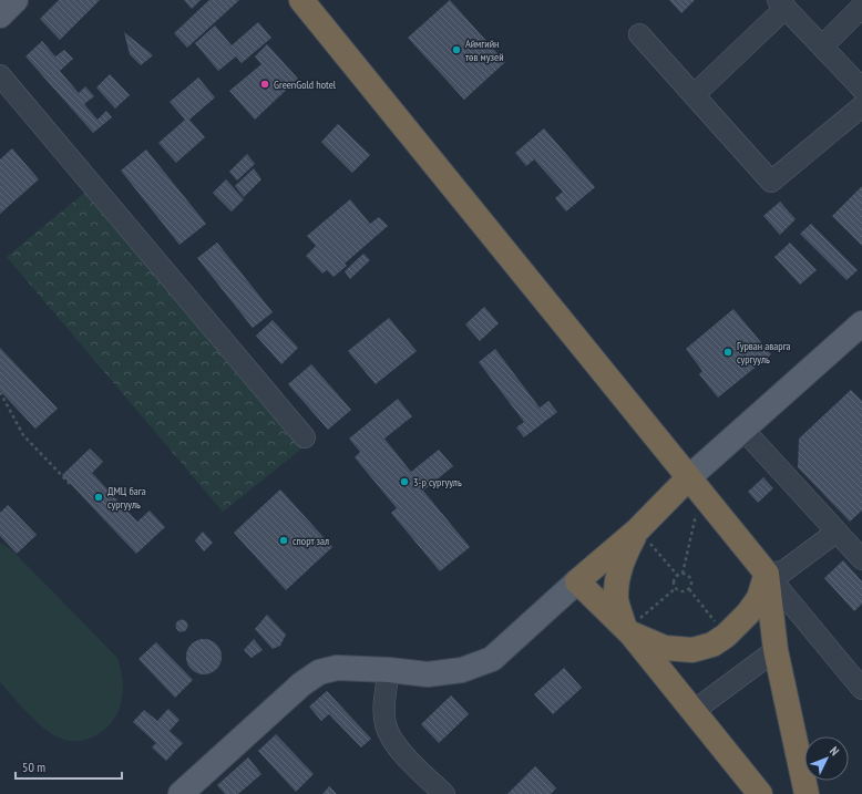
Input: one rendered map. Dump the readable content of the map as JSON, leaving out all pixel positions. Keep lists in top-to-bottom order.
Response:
{
  "places": [
    "Аймгийн төв музей",
    "GreenGold hotel",
    "Гурван аварга сургууль",
    "3-р сургууль",
    "ДМЦ бага сургууль",
    "спорт зал"
  ],
  "scale_bar": "50 m",
  "north": "top right"
}
